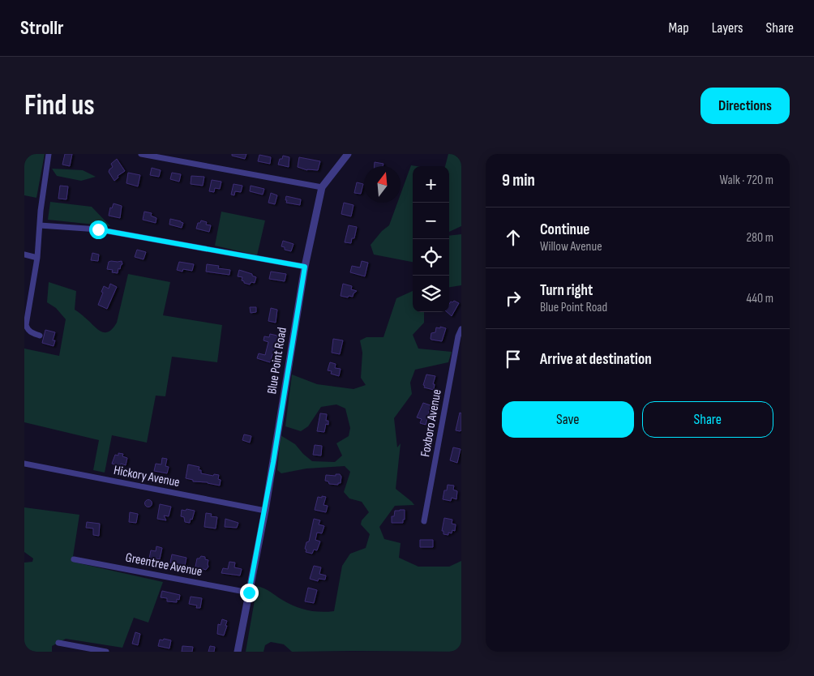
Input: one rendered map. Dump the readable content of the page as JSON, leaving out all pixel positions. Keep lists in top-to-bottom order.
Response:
{
  "streets": {
    "street": [
      "Blue Point Road",
      "Foxboro Avenue",
      "Hickory Avenue",
      "Greentree Avenue"
    ]
  },
  "crossings": [
    ["Blue Point Road", "Hickory Avenue"],
    ["Blue Point Road", "Greentree Avenue"]
  ],
  "north": "top",
  "page": {
    "header": "Strollr",
    "nav": ["Map", "Layers", "Share"],
    "buttons": [
      "Directions",
      ["Save", "Share"]
    ],
    "title": "Find us",
    "heading": ["9 min", "Walk · 720 m"],
    "map_buttons": ["+", "−"],
    "list": [
      ["Continue", "Willow Avenue", "280 m"],
      ["Turn right", "Blue Point Road", "440 m"],
      "Arrive at destination"
    ]
  }
}
